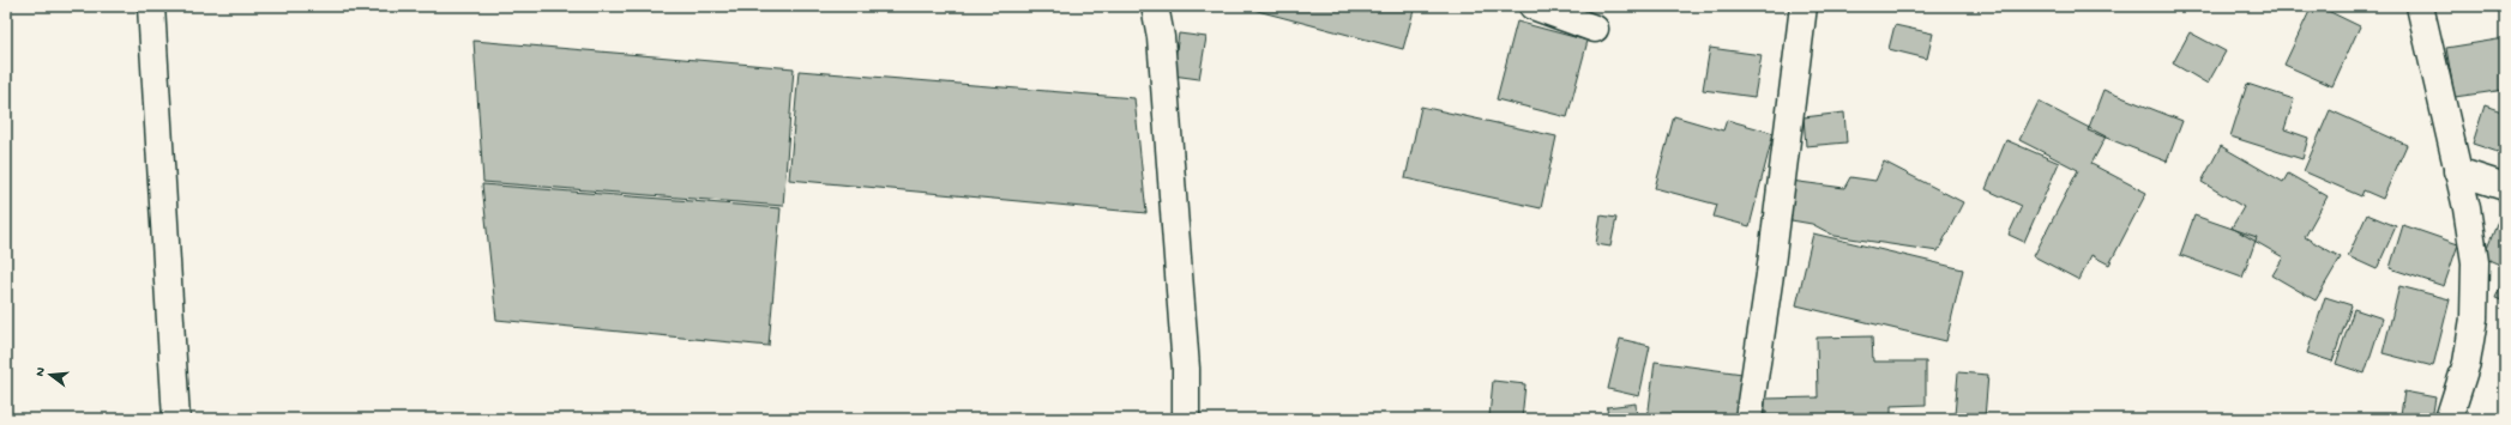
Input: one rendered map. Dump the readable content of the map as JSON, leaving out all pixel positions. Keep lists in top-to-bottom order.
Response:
{
  "north": "left"
}
